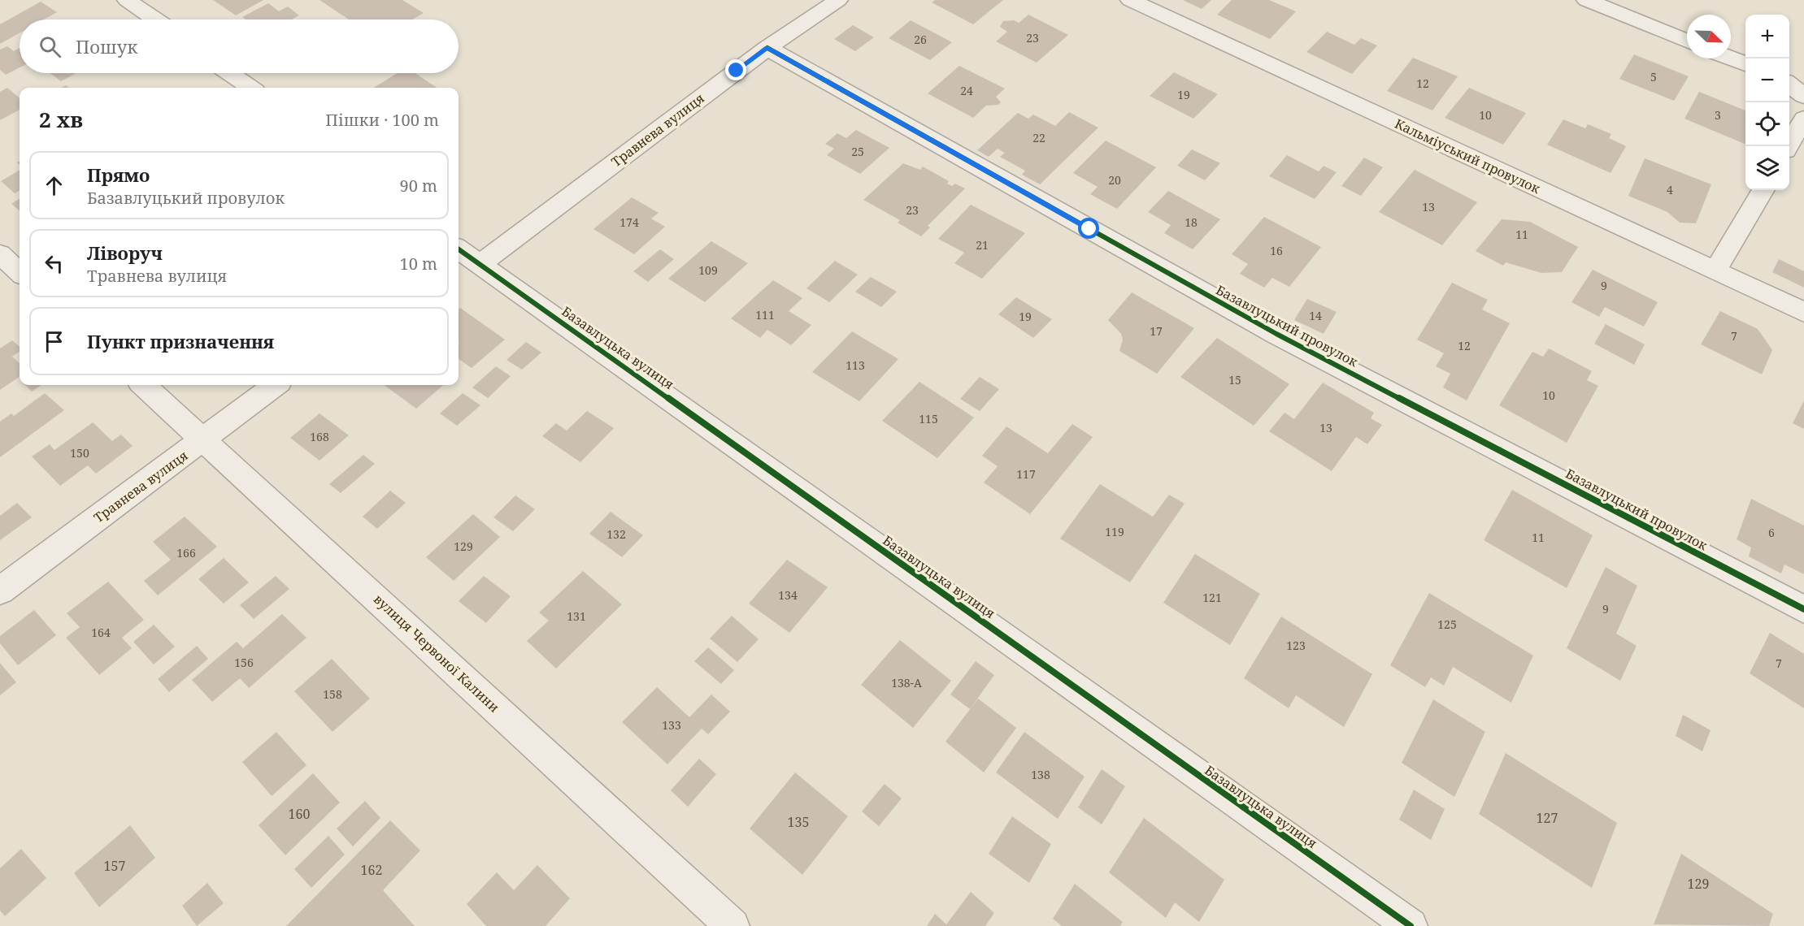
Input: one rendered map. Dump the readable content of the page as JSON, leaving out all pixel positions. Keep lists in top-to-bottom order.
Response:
{
  "streets": {
    "street": [
      "Травнева вулиця",
      "Кальміуський провулок",
      "Базавлуцький провулок",
      "Базавлуцька вулиця",
      "вулиця Червоної Калини"
    ]
  },
  "crossings": [
    ["Травнева вулиця", "Базавлуцький провулок"],
    ["Травнева вулиця", "Базавлуцька вулиця"],
    ["Травнева вулиця", "вулиця Червоної Калини"]
  ],
  "house_numbers": [
    "23",
    "26",
    "5",
    "12",
    "24",
    "19",
    "10",
    "3",
    "22",
    "25",
    "20",
    "4",
    "13",
    "23",
    "174",
    "18",
    "11",
    "21",
    "16",
    "109",
    "9",
    "111",
    "14",
    "19",
    "17",
    "7",
    "12",
    "113",
    "15",
    "10",
    "115",
    "13",
    "168",
    "150",
    "117",
    "119",
    "6",
    "132",
    "11",
    "129",
    "166",
    "134",
    "121",
    "9",
    "131",
    "125",
    "164",
    "123",
    "156",
    "7",
    "138-А",
    "158",
    "133",
    "138",
    "160",
    "127",
    "135",
    "157",
    "162",
    "129"
  ],
  "north": "bottom right",
  "page": {
    "map_buttons": ["+", "−"],
    "search": "Пошук",
    "heading": ["2 хв", "Пішки · 100 m"],
    "list": [
      ["Прямо", "Базавлуцький провулок", "90 m"],
      ["Ліворуч", "Травнева вулиця", "10 m"],
      "Пункт призначення"
    ]
  }
}
